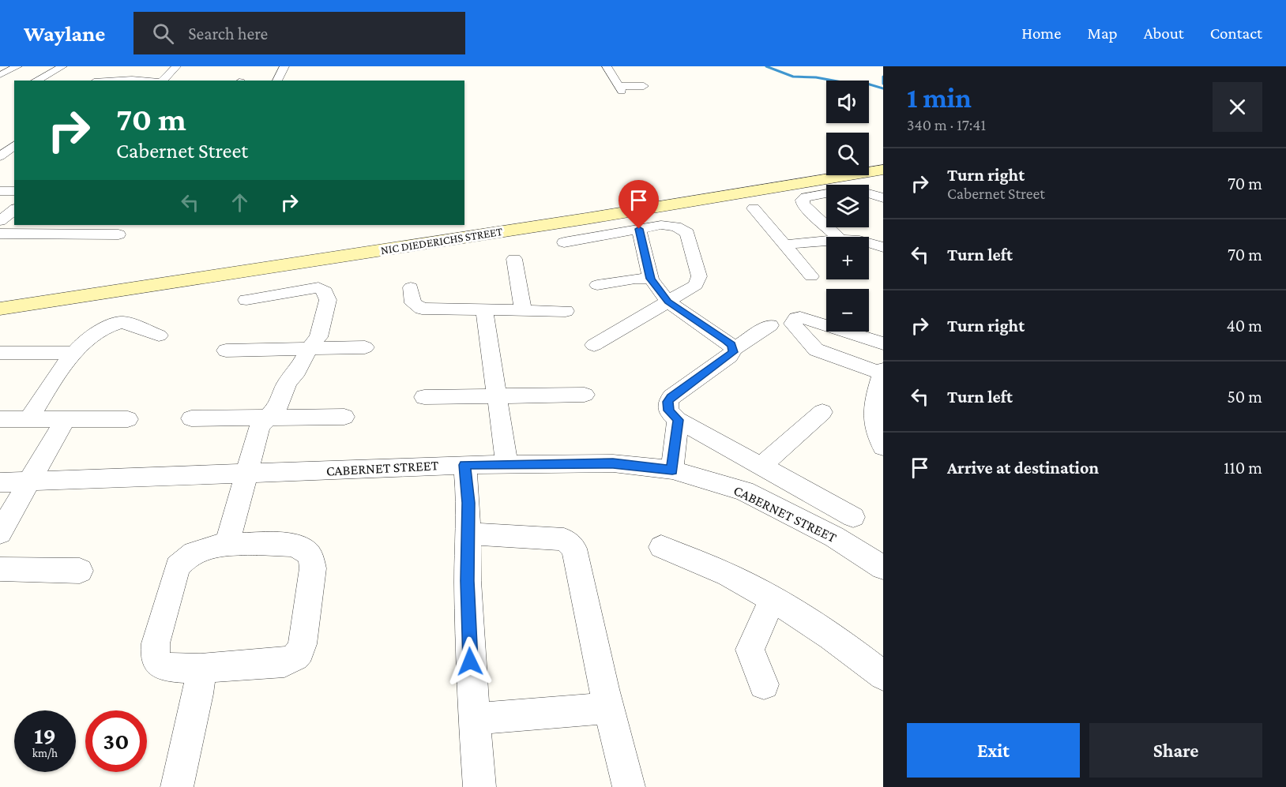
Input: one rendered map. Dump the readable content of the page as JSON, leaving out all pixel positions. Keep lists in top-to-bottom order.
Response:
{
  "streets": {
    "street": ["NIC DIEDERICHS STREET", "CABERNET STREET"]
  },
  "page": {
    "header": "Waylane",
    "search": "Search here",
    "nav": [
      "Home",
      "Map",
      "About",
      "Contact"
    ],
    "heading": ["1 min", "340 m · 17:41"],
    "map_buttons": ["+", "−"],
    "turn": ["70 m", "Cabernet Street"],
    "list": [
      {
        "name": "Turn right",
        "note": "Cabernet Street",
        "value": "70 m"
      },
      {
        "name": "Turn left",
        "value": "70 m"
      },
      {
        "name": "Turn right",
        "value": "40 m"
      },
      {
        "name": "Turn left",
        "value": "50 m"
      },
      {
        "name": "Arrive at destination",
        "value": "110 m"
      }
    ],
    "speed": "19 km/h",
    "limit": "30",
    "buttons": ["Exit", "Share"]
  }
}
